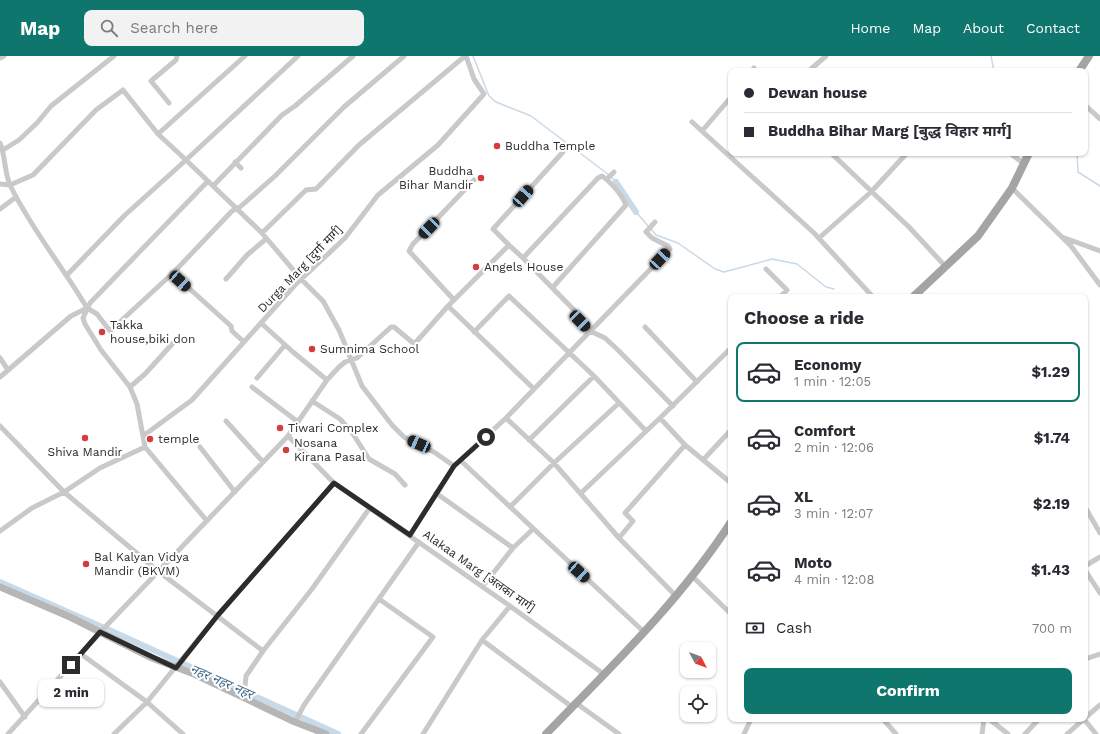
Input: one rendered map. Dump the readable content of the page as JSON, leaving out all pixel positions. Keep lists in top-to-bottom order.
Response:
{
  "streets": {
    "street": ["Durga Marg [दुर्गा मार्ग]", "Alakaa Marg [अलका मार्ग]"]
  },
  "water": ["नहर नहर नहर"],
  "places": [
    "Buddha Temple",
    "Buddha Bihar Mandir",
    "Angels House",
    "Takka house,biki don",
    "Sumnima School",
    "Tiwari Complex",
    "Shiva Mandir",
    "temple",
    "Nosana Kirana Pasal",
    "Bal Kalyan Vidya Mandir (BKVM)"
  ],
  "north": "bottom right",
  "page": {
    "header": "Map",
    "search": "Search here",
    "nav": [
      "Home",
      "Map",
      "About",
      "Contact"
    ],
    "banner": ["Dewan house", "Buddha Bihar Marg [बुद्ध विहार मार्ग]"],
    "heading": "Choose a ride",
    "list": [
      {
        "name": "Economy",
        "note": "1 min · 12:05",
        "value": "$1.29"
      },
      {
        "name": "Comfort",
        "note": "2 min · 12:06",
        "value": "$1.74"
      },
      {
        "name": "XL",
        "note": "3 min · 12:07",
        "value": "$2.19"
      },
      {
        "name": "Moto",
        "note": "4 min · 12:08",
        "value": "$1.43"
      }
    ],
    "pay": ["Cash", "700 m"],
    "buttons": "Confirm",
    "bubble": "2 min"
  }
}
